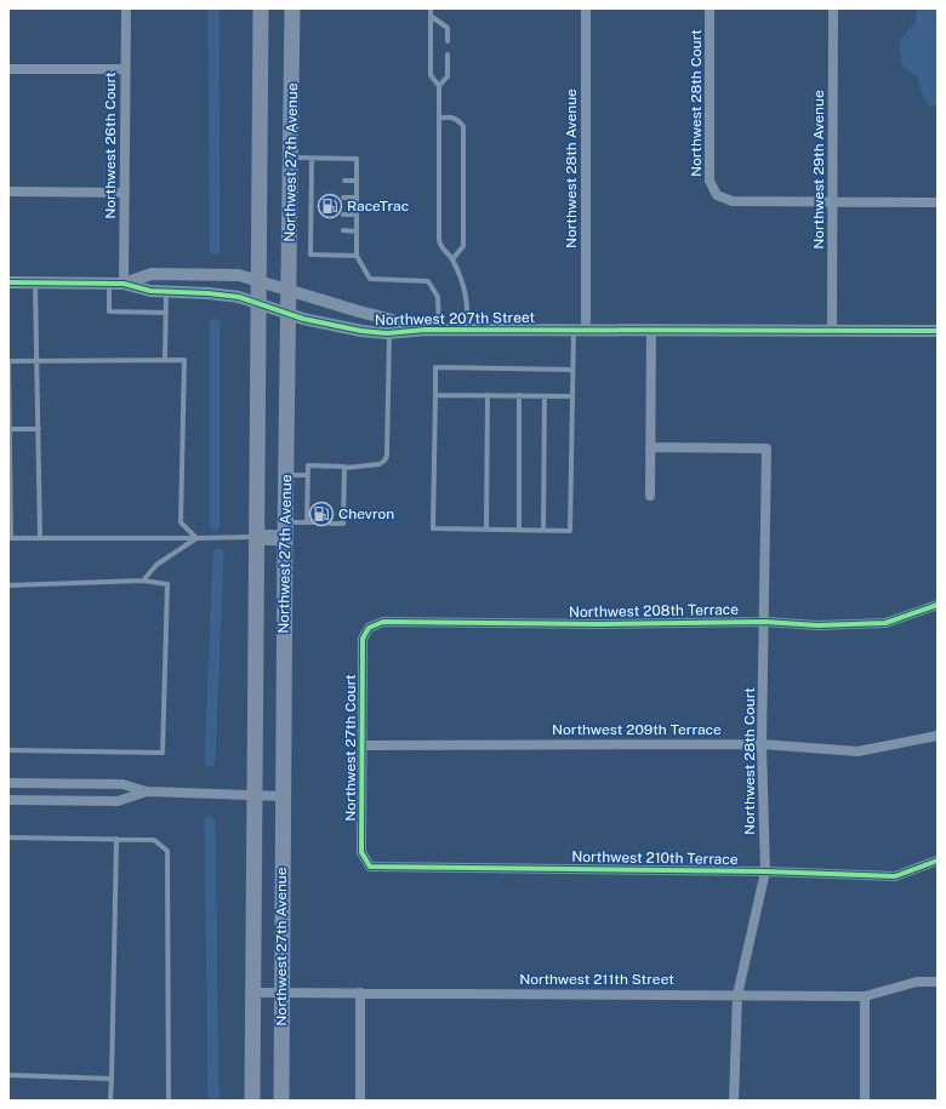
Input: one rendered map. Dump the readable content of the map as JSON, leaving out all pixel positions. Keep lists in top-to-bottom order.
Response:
{
  "streets": {
    "main road": ["Northwest 27th Avenue"],
    "street": [
      "Northwest 28th Court",
      "Northwest 26th Court",
      "Northwest 28th Avenue",
      "Northwest 29th Avenue",
      "Northwest 207th Street",
      "Northwest 208th Terrace",
      "Northwest 209th Terrace",
      "Northwest 27th Court",
      "Northwest 210th Terrace",
      "Northwest 211th Street"
    ]
  },
  "crossings": [
    ["Northwest 28th Court", "Northwest 29th Avenue"],
    ["Northwest 28th Court", "Northwest 208th Terrace"],
    ["Northwest 28th Court", "Northwest 209th Terrace"],
    ["Northwest 28th Court", "Northwest 210th Terrace"],
    ["Northwest 28th Court", "Northwest 211th Street"],
    ["Northwest 26th Court", "Northwest 207th Street"],
    ["Northwest 27th Avenue", "Northwest 207th Street"],
    ["Northwest 27th Avenue", "Northwest 211th Street"],
    ["Northwest 28th Avenue", "Northwest 207th Street"],
    ["Northwest 29th Avenue", "Northwest 207th Street"],
    ["Northwest 208th Terrace", "Northwest 27th Court"],
    ["Northwest 209th Terrace", "Northwest 27th Court"],
    ["Northwest 27th Court", "Northwest 210th Terrace"]
  ],
  "places": {
    "fuel station": ["RaceTrac", "Chevron"]
  }
}
